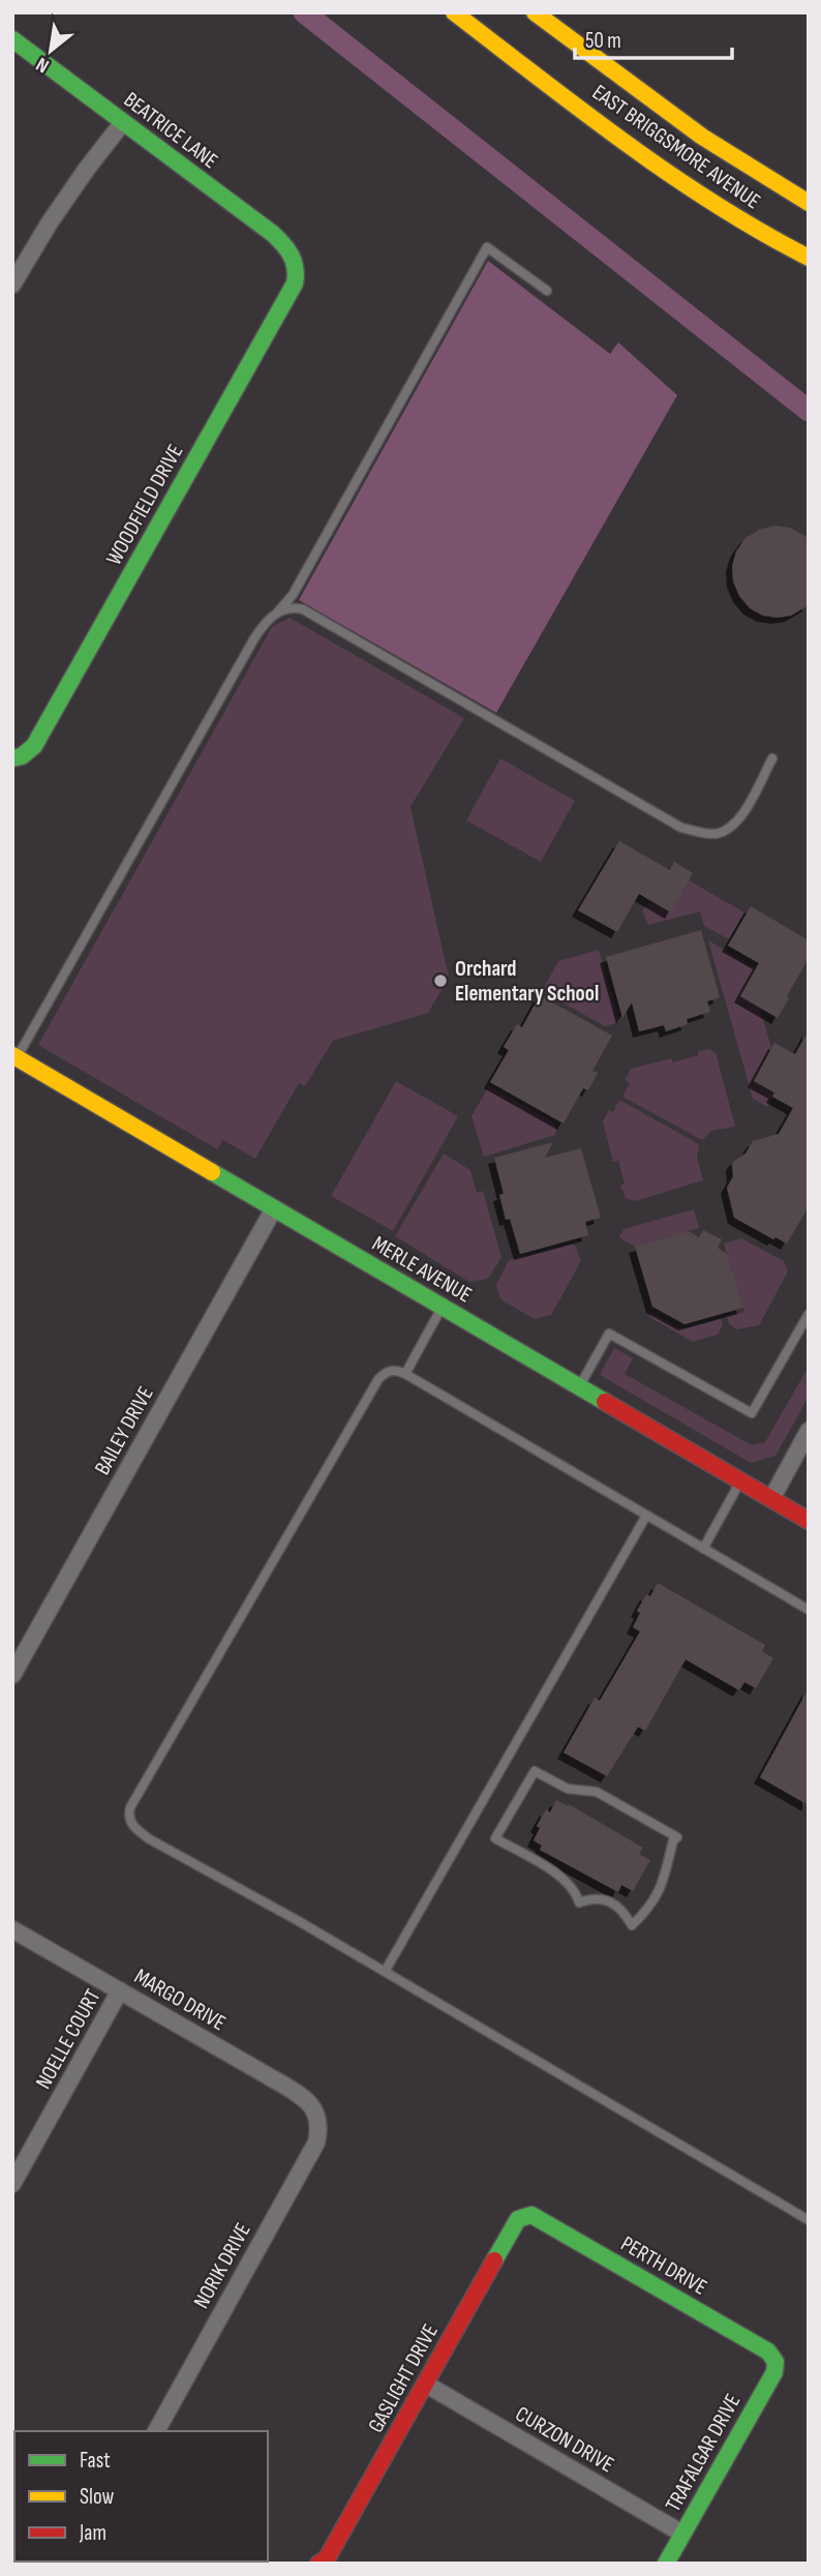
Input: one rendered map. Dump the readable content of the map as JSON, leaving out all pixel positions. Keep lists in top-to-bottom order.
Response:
{
  "streets": {
    "street": [
      "BEATRICE LANE",
      "EAST BRIGGSMORE AVENUE",
      "WOODFIELD DRIVE",
      "MERLE AVENUE",
      "BAILEY DRIVE",
      "MARGO DRIVE",
      "NOELLE COURT",
      "NORIK DRIVE",
      "PERTH DRIVE",
      "GASLIGHT DRIVE",
      "CURZON DRIVE",
      "TRAFALGAR DRIVE"
    ]
  },
  "crossings": [
    ["BEATRICE LANE", "WOODFIELD DRIVE"],
    ["MERLE AVENUE", "BAILEY DRIVE"],
    ["MARGO DRIVE", "NOELLE COURT"],
    ["MARGO DRIVE", "NORIK DRIVE"],
    ["PERTH DRIVE", "GASLIGHT DRIVE"],
    ["PERTH DRIVE", "TRAFALGAR DRIVE"],
    ["GASLIGHT DRIVE", "CURZON DRIVE"],
    ["CURZON DRIVE", "TRAFALGAR DRIVE"]
  ],
  "places": ["Orchard Elementary School"],
  "legend": ["Fast", "Slow", "Jam"],
  "scale_bar": "50 m",
  "north": "bottom left"
}
